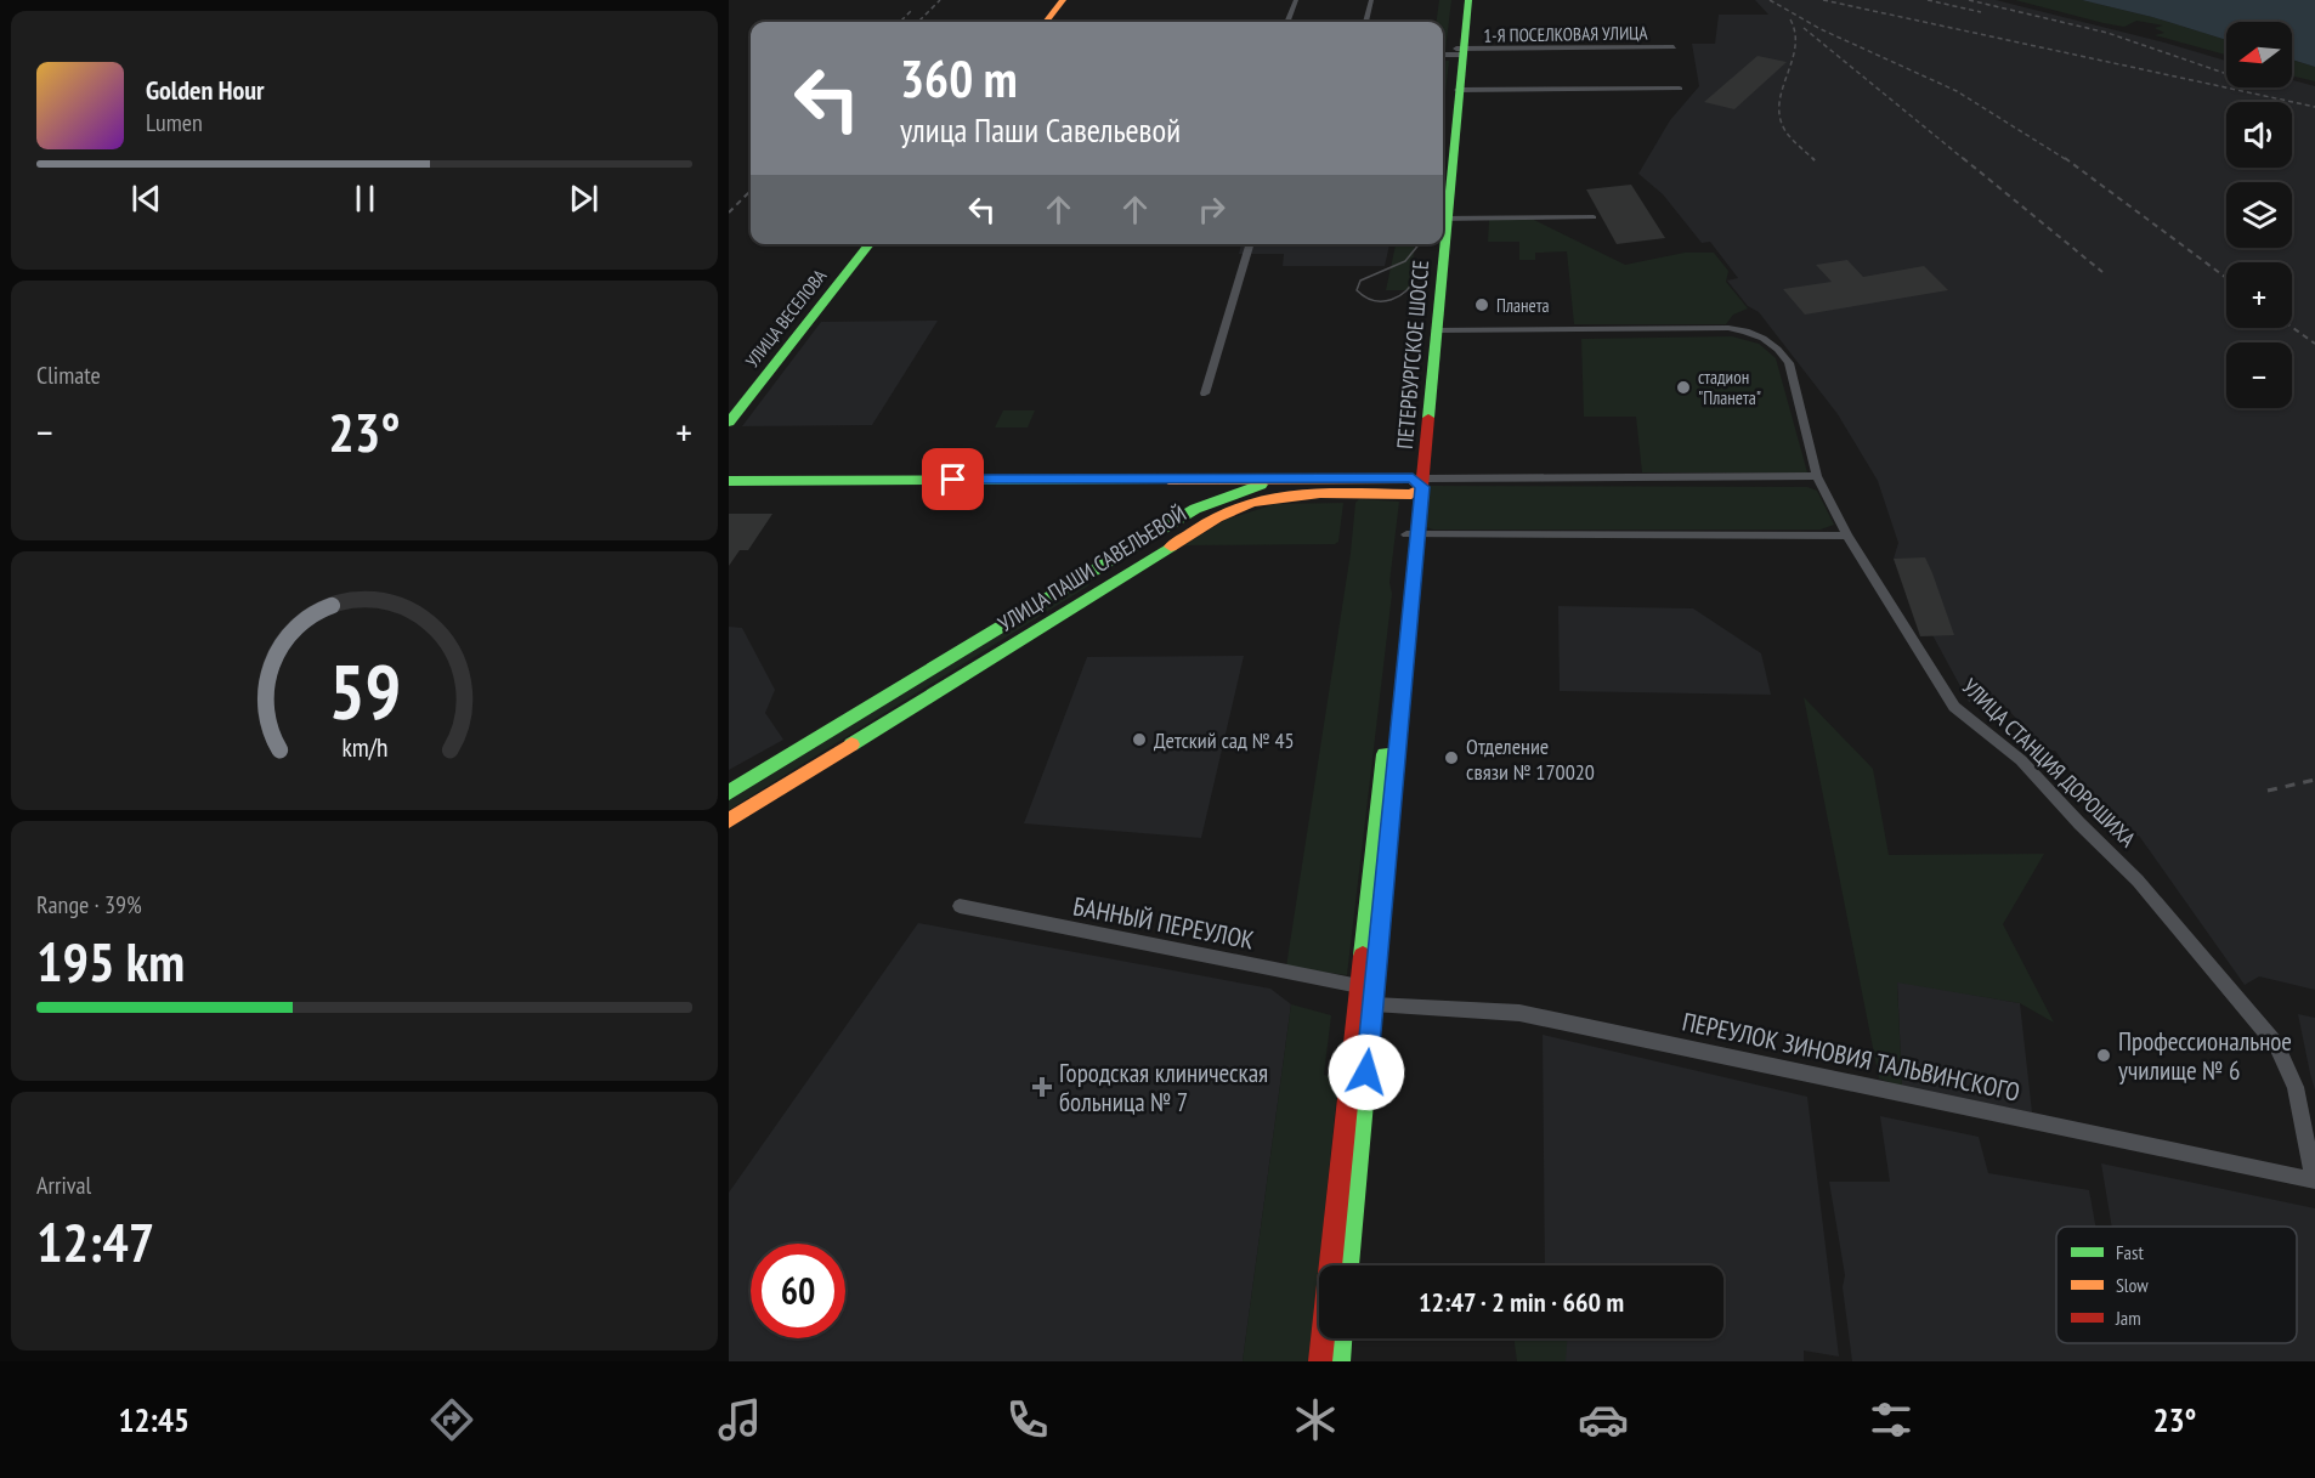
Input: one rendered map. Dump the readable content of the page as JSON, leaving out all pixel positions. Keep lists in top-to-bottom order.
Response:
{
  "streets": {
    "main road": ["УЛИЦА ВЕСЕЛОВА", "ПЕТЕРБУРГСКОЕ ШОССЕ", "УЛИЦА ПАШИ САВЕЛЬЕВОЙ"],
    "street": [
      "1-Я ПОСЕЛКОВАЯ УЛИЦА",
      "УЛИЦА СТАНЦИЯ ДОРОШИХА",
      "БАННЫЙ ПЕРЕУЛОК",
      "ПЕРЕУЛОК ЗИНОВИЯ ТАЛЬВИНСКОГО"
    ]
  },
  "crossings": [
    ["1-Я ПОСЕЛКОВАЯ УЛИЦА", "ПЕТЕРБУРГСКОЕ ШОССЕ"],
    ["ПЕТЕРБУРГСКОЕ ШОССЕ", "УЛИЦА ПАШИ САВЕЛЬЕВОЙ"],
    ["ПЕТЕРБУРГСКОЕ ШОССЕ", "УЛИЦА СТАНЦИЯ ДОРОШИХА"],
    ["ПЕТЕРБУРГСКОЕ ШОССЕ", "БАННЫЙ ПЕРЕУЛОК"],
    ["ПЕТЕРБУРГСКОЕ ШОССЕ", "ПЕРЕУЛОК ЗИНОВИЯ ТАЛЬВИНСКОГО"],
    ["УЛИЦА СТАНЦИЯ ДОРОШИХА", "ПЕРЕУЛОК ЗИНОВИЯ ТАЛЬВИНСКОГО"]
  ],
  "places": {
    "other": [
      "Планета",
      "стадион \"Планета\"",
      "Детский сад № 45",
      "Отделение связи № 170020",
      "Профессиональное училище № 6"
    ],
    "health": ["Городская клиническая больница № 7"]
  },
  "legend": ["Fast", "Slow", "Jam"],
  "north": "left",
  "page": {
    "map_buttons": ["+", "−"],
    "turn": ["360 m", "улица Паши Савельевой"],
    "song": ["Golden Hour", "Lumen"],
    "tile": [
      "Climate",
      ["Range · 39%", "195 km"],
      ["Arrival", "12:47"]
    ],
    "heat": ["−", "23°", "+"],
    "limit": "60",
    "trip": "12:47 · 2 min · 660 m",
    "tabs": ["12:45", "23°"],
    "gauge": ["59", "km/h"]
  }
}
